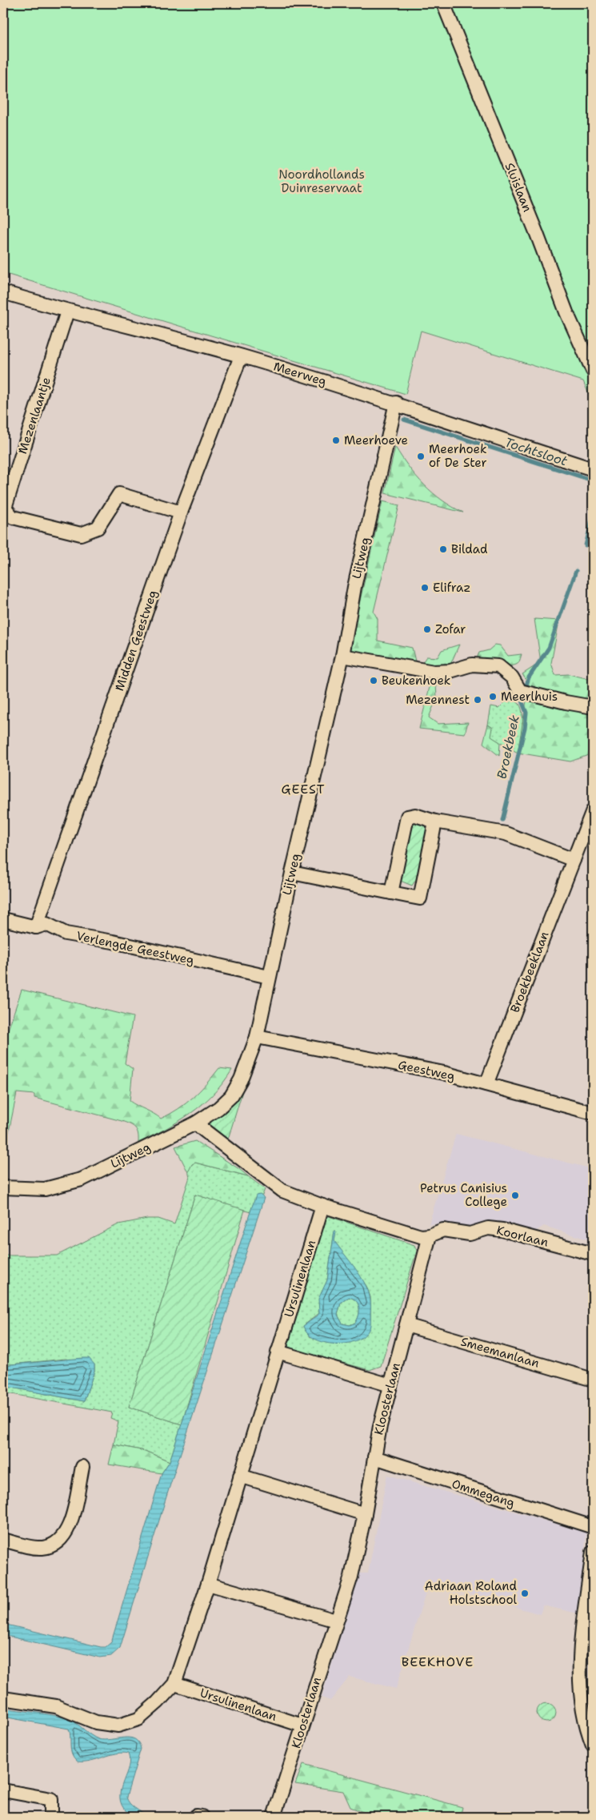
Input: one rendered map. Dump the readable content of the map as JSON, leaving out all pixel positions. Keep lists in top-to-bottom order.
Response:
{
  "streets": {
    "street": [
      "Sluislaan",
      "Meerweg",
      "Mezenlaantje",
      "Lijtweg",
      "Midden Geestweg",
      "Verlengde Geestweg",
      "Broekbeeklaan",
      "Geestweg",
      "Koorlaan",
      "Ursulinenlaan",
      "Smeemanlaan",
      "Kloosterlaan",
      "Ommegang"
    ]
  },
  "crossings": [
    ["Meerweg", "Mezenlaantje"],
    ["Meerweg", "Lijtweg"],
    ["Meerweg", "Midden Geestweg"],
    ["Mezenlaantje", "Midden Geestweg"],
    ["Lijtweg", "Verlengde Geestweg"],
    ["Lijtweg", "Geestweg"],
    ["Midden Geestweg", "Verlengde Geestweg"],
    ["Broekbeeklaan", "Geestweg"],
    ["Koorlaan", "Kloosterlaan"],
    ["Ursulinenlaan", "Kloosterlaan"],
    ["Smeemanlaan", "Kloosterlaan"],
    ["Kloosterlaan", "Ommegang"]
  ],
  "districts": ["GEEST", "BEEKHOVE"],
  "water": ["Tochtsloot", "Broekbeek"],
  "parks": ["Noordhollands Duinreservaat"],
  "places": [
    "Meerhoeve",
    "Meerhoek of De Ster",
    "Bildad",
    "Elifraz",
    "Zofar",
    "Beukenhoek",
    "Meerlhuis",
    "Mezennest",
    "Petrus Canisius College",
    "Adriaan Roland Holstschool"
  ]
}
